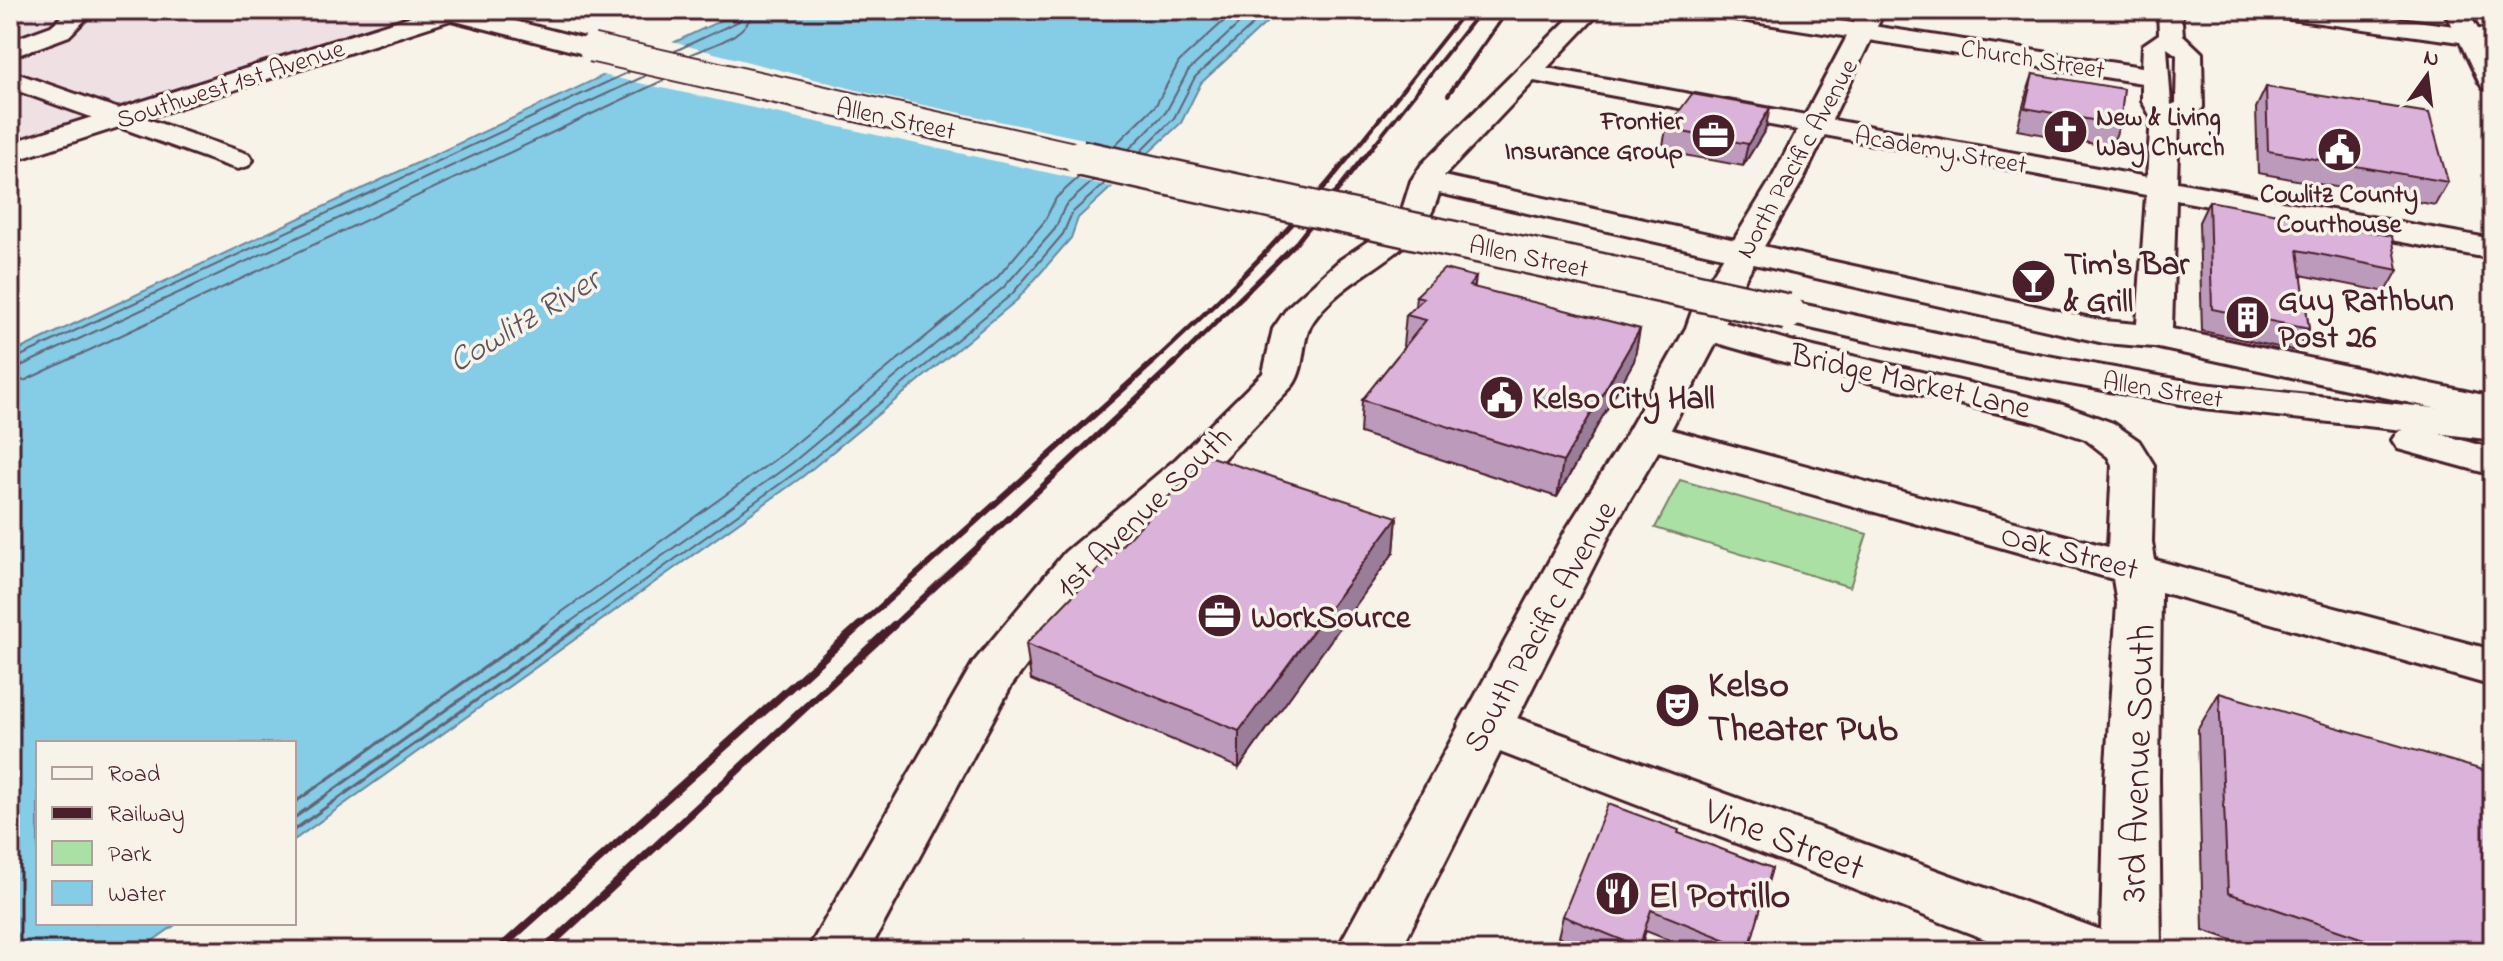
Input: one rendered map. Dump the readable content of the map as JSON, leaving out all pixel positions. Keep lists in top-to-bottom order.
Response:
{
  "streets": {
    "main road": [
      "Southwest 1st Avenue",
      "Allen Street",
      "North Pacific Avenue",
      "South Pacific Avenue"
    ],
    "street": [
      "Church Street",
      "Academy Street",
      "Bridge Market Lane",
      "1st Avenue South",
      "Oak Street",
      "3rd Avenue South",
      "Vine Street"
    ]
  },
  "crossings": [
    ["Church Street", "North Pacific Avenue"],
    ["Southwest 1st Avenue", "Allen Street"],
    ["Allen Street", "North Pacific Avenue"],
    ["Allen Street", "1st Avenue South"],
    ["Academy Street", "North Pacific Avenue"],
    ["North Pacific Avenue", "Bridge Market Lane"],
    ["North Pacific Avenue", "South Pacific Avenue"],
    ["Bridge Market Lane", "South Pacific Avenue"],
    ["Bridge Market Lane", "3rd Avenue South"],
    ["Oak Street", "South Pacific Avenue"],
    ["Oak Street", "3rd Avenue South"],
    ["South Pacific Avenue", "Vine Street"]
  ],
  "water": ["Cowlitz River"],
  "places": {
    "church": ["New & Living Way Church"],
    "office": ["Frontier Insurance Group", "WorkSource"],
    "public building": ["Cowlitz County Courthouse", "Kelso City Hall"],
    "bar": ["Tim's Bar & Grill"],
    "building": ["Guy Rathbun Post 26"],
    "theatre": ["Kelso Theater Pub"],
    "restaurant": ["El Potrillo"]
  },
  "legend": [
    "Road",
    "Railway",
    "Park",
    "Water"
  ],
  "north": "top"
}
